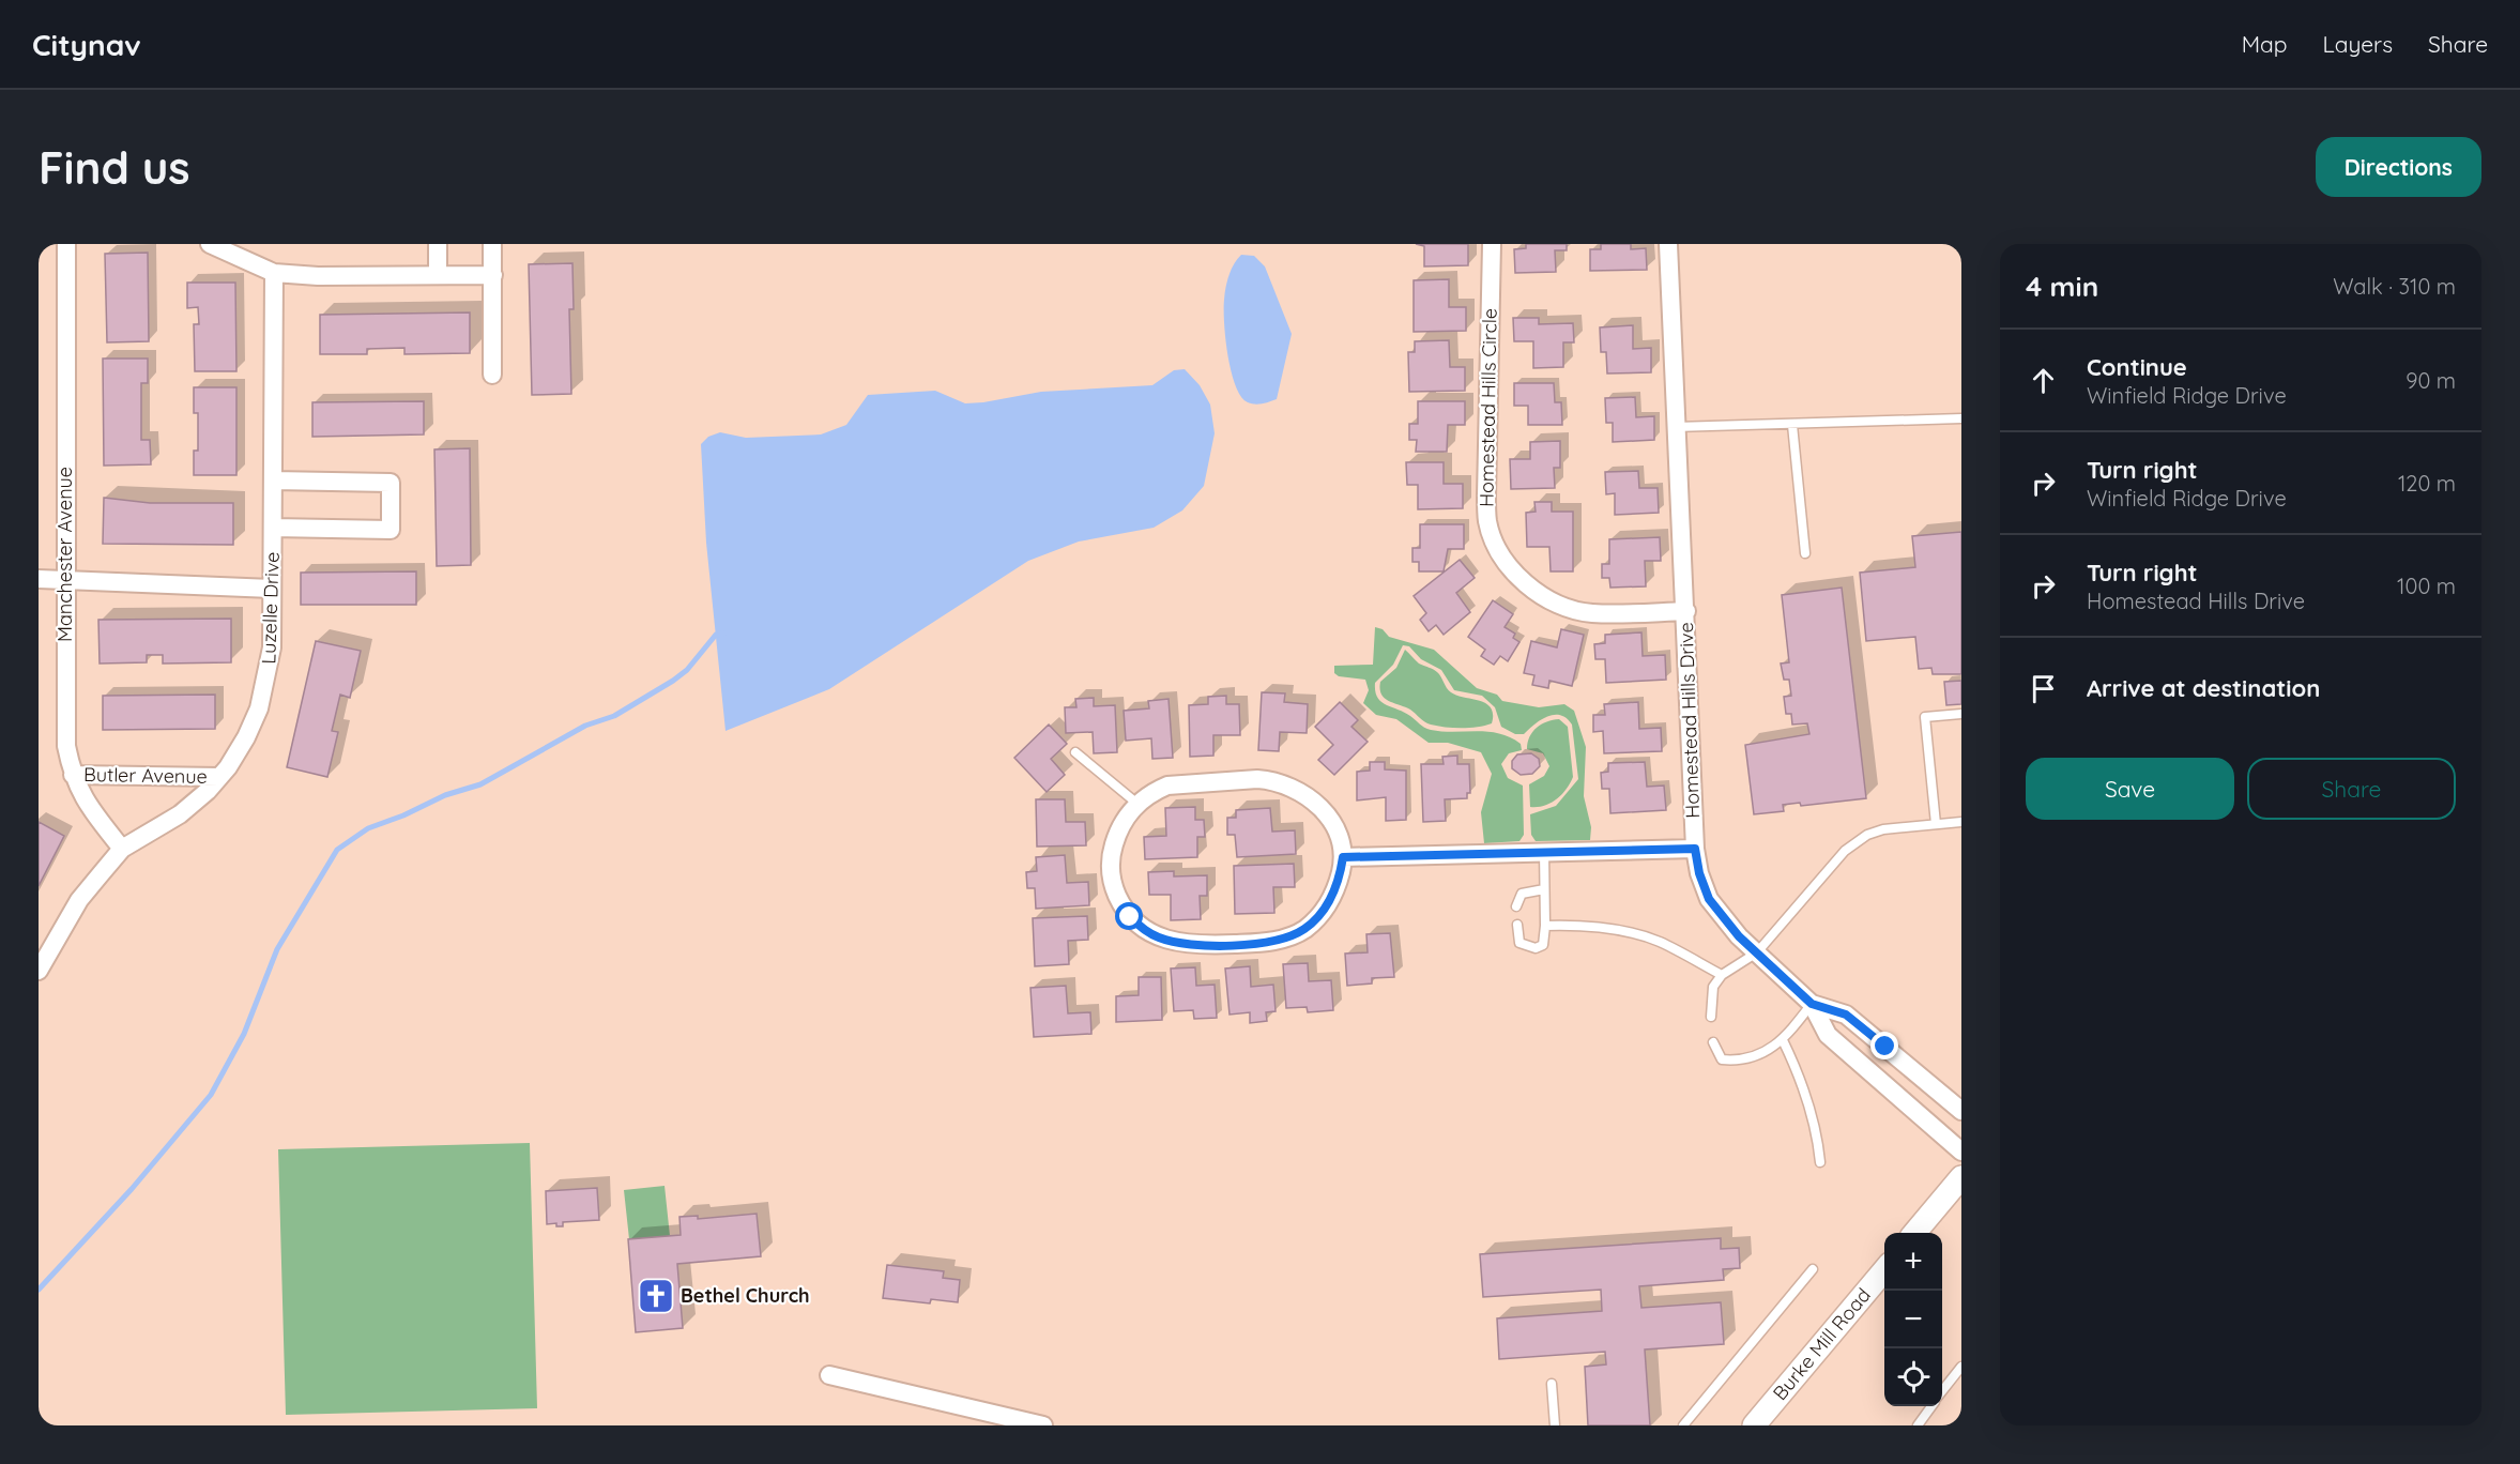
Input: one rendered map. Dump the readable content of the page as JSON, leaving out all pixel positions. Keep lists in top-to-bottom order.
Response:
{
  "streets": {
    "street": [
      "Homestead Hills Circle",
      "Manchester Avenue",
      "Luzelle Drive",
      "Homestead Hills Drive",
      "Butler Avenue",
      "Burke Mill Road"
    ]
  },
  "crossings": [
    ["Homestead Hills Circle", "Homestead Hills Drive"],
    ["Manchester Avenue", "Luzelle Drive"],
    ["Manchester Avenue", "Butler Avenue"],
    ["Luzelle Drive", "Butler Avenue"]
  ],
  "places": {
    "church": ["Bethel Church"]
  },
  "page": {
    "header": "Citynav",
    "nav": ["Map", "Layers", "Share"],
    "buttons": [
      "Directions",
      ["Save", "Share"]
    ],
    "title": "Find us",
    "heading": ["4 min", "Walk · 310 m"],
    "list": [
      ["Continue", "Winfield Ridge Drive", "90 m"],
      ["Turn right", "Winfield Ridge Drive", "120 m"],
      ["Turn right", "Homestead Hills Drive", "100 m"],
      "Arrive at destination"
    ],
    "map_buttons": ["+", "−"]
  }
}
